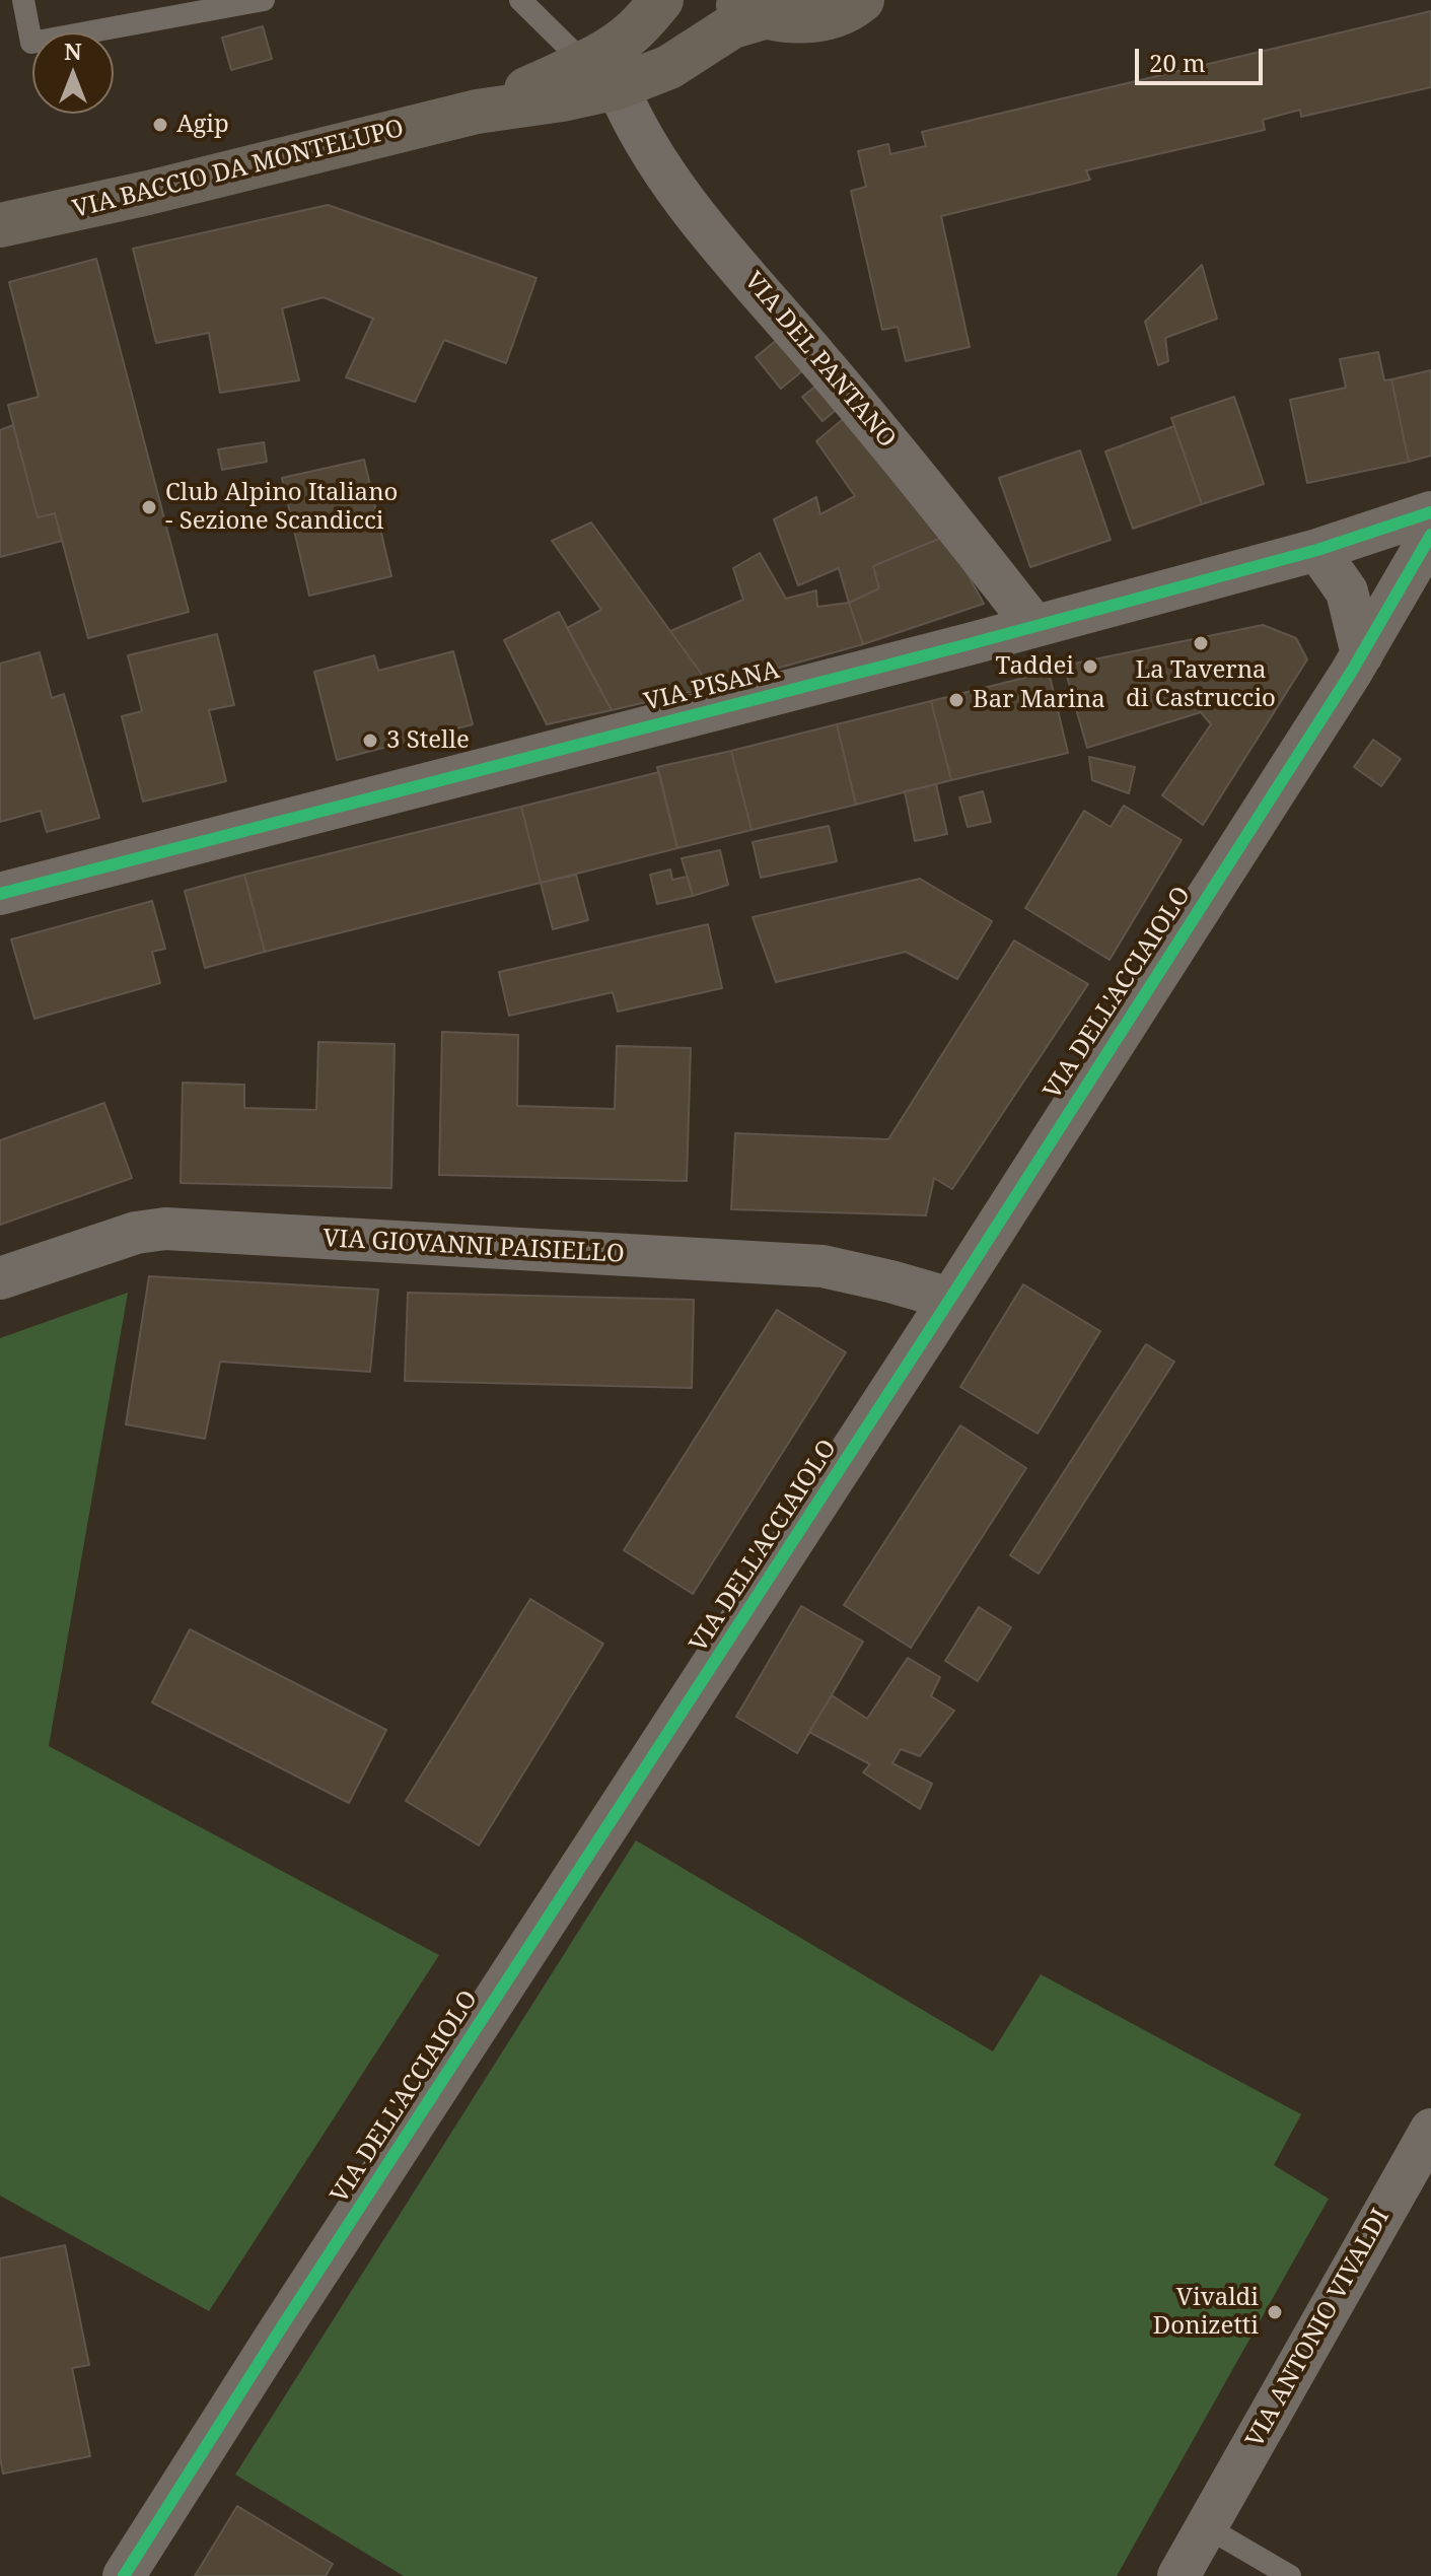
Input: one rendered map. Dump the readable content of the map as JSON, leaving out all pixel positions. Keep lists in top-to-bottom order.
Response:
{
  "streets": {
    "main road": ["VIA BACCIO DA MONTELUPO"],
    "street": [
      "VIA DEL PANTANO",
      "VIA PISANA",
      "VIA DELL'ACCIAIOLO",
      "VIA GIOVANNI PAISIELLO",
      "VIA ANTONIO VIVALDI"
    ]
  },
  "crossings": [
    ["VIA BACCIO DA MONTELUPO", "VIA DEL PANTANO"],
    ["VIA DEL PANTANO", "VIA PISANA"],
    ["VIA DELL'ACCIAIOLO", "VIA GIOVANNI PAISIELLO"]
  ],
  "places": [
    "Agip",
    "Club Alpino Italiano - Sezione Scandicci",
    "La Taverna di Castruccio",
    "Taddei",
    "Bar Marina",
    "3 Stelle",
    "Vivaldi Donizetti"
  ],
  "scale_bar": "20 m",
  "north": "top"
}
